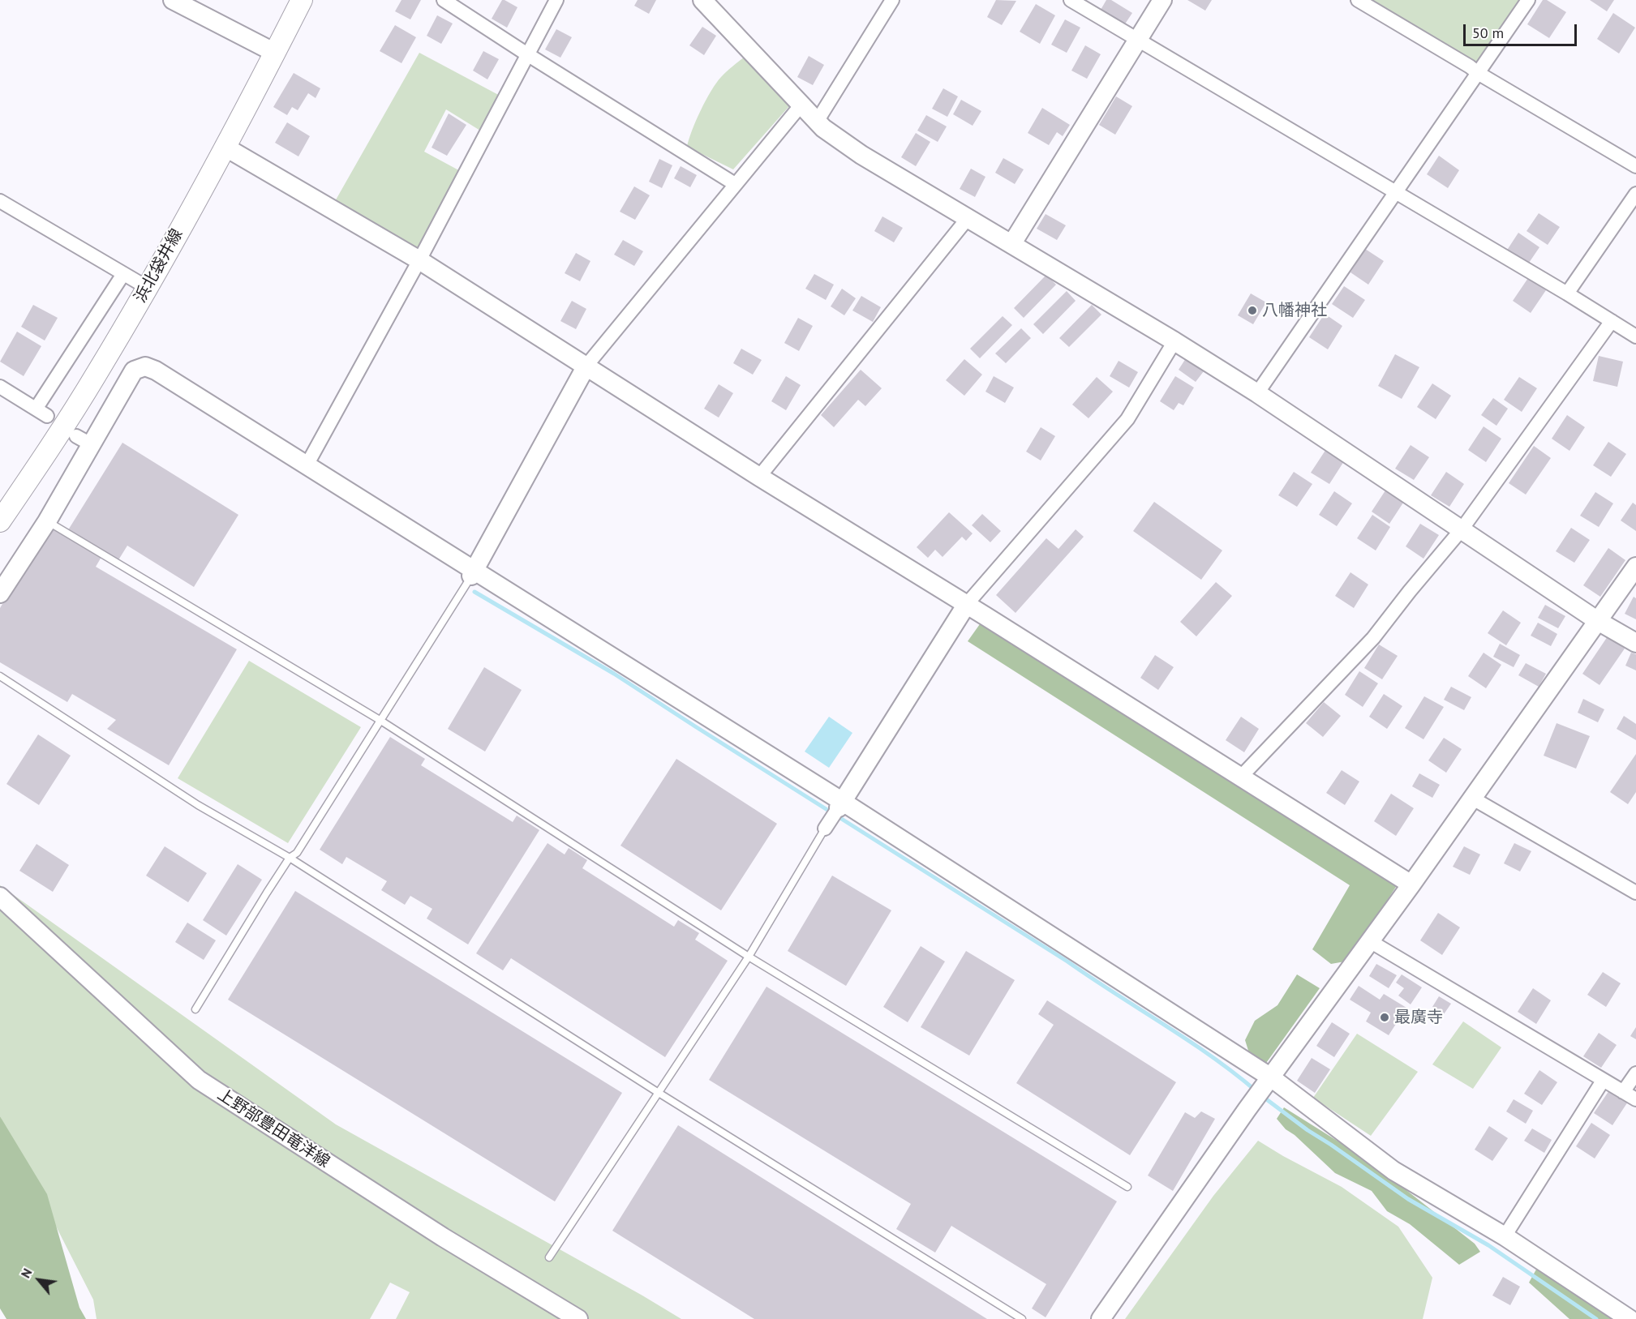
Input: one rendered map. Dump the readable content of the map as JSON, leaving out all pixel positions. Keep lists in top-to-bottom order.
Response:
{
  "streets": {
    "main road": ["浜北袋井線"],
    "street": ["上野部豊田竜洋線"]
  },
  "places": ["八幡神社", "最廣寺"],
  "scale_bar": "50 m",
  "north": "top left"
}
